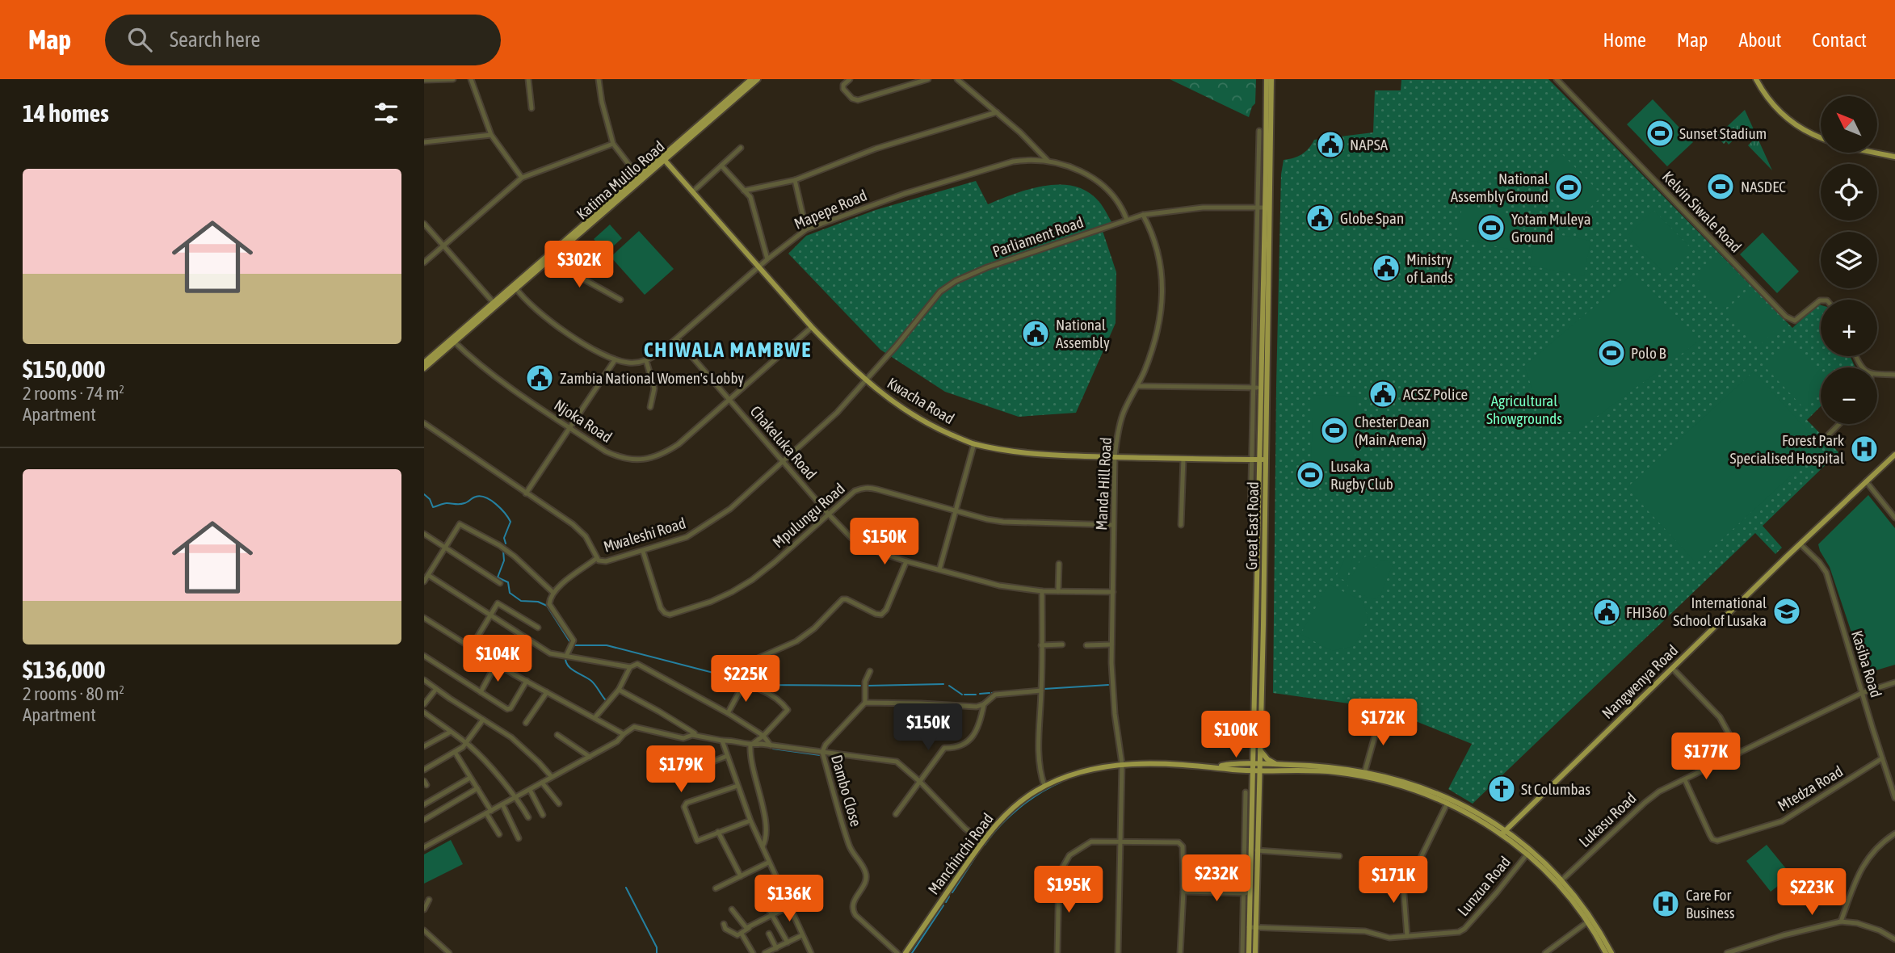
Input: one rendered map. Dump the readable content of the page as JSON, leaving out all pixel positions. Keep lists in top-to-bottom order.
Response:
{
  "streets": {
    "main road": [
      "Katima Mulilo Road",
      "Kwacha Road",
      "Great East Road",
      "Nangwenya Road",
      "Manchinchi Road"
    ],
    "street": [
      "Mapepe Road",
      "Kelvin Siwale Road",
      "Parliament Road",
      "Njoka Road",
      "Chakeluka Road",
      "Manda Hill Road",
      "Mpulungu Road",
      "Mwaleshi Road",
      "Kasiba Road",
      "Mtedza Road",
      "Dambo Close",
      "Lukasu Road",
      "Lunzua Road"
    ]
  },
  "crossings": [
    ["Katima Mulilo Road", "Kwacha Road"],
    ["Katima Mulilo Road", "Njoka Road"],
    ["Mapepe Road", "Parliament Road"],
    ["Mapepe Road", "Kwacha Road"],
    ["Mapepe Road", "Chakeluka Road"],
    ["Parliament Road", "Kwacha Road"],
    ["Parliament Road", "Manda Hill Road"],
    ["Parliament Road", "Great East Road"],
    ["Parliament Road", "Mwaleshi Road"],
    ["Kwacha Road", "Njoka Road"],
    ["Kwacha Road", "Manda Hill Road"],
    ["Kwacha Road", "Great East Road"],
    ["Kwacha Road", "Mwaleshi Road"],
    ["Njoka Road", "Chakeluka Road"],
    ["Chakeluka Road", "Manda Hill Road"],
    ["Chakeluka Road", "Mpulungu Road"],
    ["Chakeluka Road", "Mwaleshi Road"],
    ["Manda Hill Road", "Mpulungu Road"],
    ["Manda Hill Road", "Manchinchi Road"],
    ["Mpulungu Road", "Mwaleshi Road"],
    ["Great East Road", "Manchinchi Road"],
    ["Kasiba Road", "Nangwenya Road"],
    ["Kasiba Road", "Mtedza Road"],
    ["Kasiba Road", "Lukasu Road"],
    ["Mtedza Road", "Lukasu Road"]
  ],
  "districts": ["CHIWALA MAMBWE"],
  "parks": ["Agricultural Showgrounds"],
  "places": {
    "sports": [
      "Sunset Stadium",
      "NASDEC",
      "National Assembly Ground",
      "Yotam Muleya Ground",
      "Polo B",
      "Chester Dean (Main Arena)",
      "Lusaka Rugby Club"
    ],
    "public building": [
      "NAPSA",
      "Globe Span",
      "Ministry of Lands",
      "National Assembly",
      "Zambia National Women's Lobby",
      "ACSZ Police",
      "FHI360"
    ],
    "hospital": ["Forest Park Specialised Hospital", "Care For Business"],
    "school or university": ["International School of Lusaka"],
    "church": ["St Columbas"]
  },
  "north": "top left",
  "page": {
    "header": "Map",
    "search": "Search here",
    "nav": [
      "Home",
      "Map",
      "About",
      "Contact"
    ],
    "heading": "14 homes",
    "map_buttons": ["+", "−"],
    "list": [
      {
        "name": "$150,000",
        "note": "2 rooms · 74 m² · Apartment"
      },
      {
        "name": "$136,000",
        "note": "2 rooms · 80 m² · Apartment"
      }
    ],
    "price": [
      "$302K",
      "$150K",
      "$104K",
      "$225K",
      "$172K",
      "$150K",
      "$100K",
      "$177K",
      "$179K",
      "$232K",
      "$171K",
      "$195K",
      "$223K",
      "$136K"
    ]
  }
}
